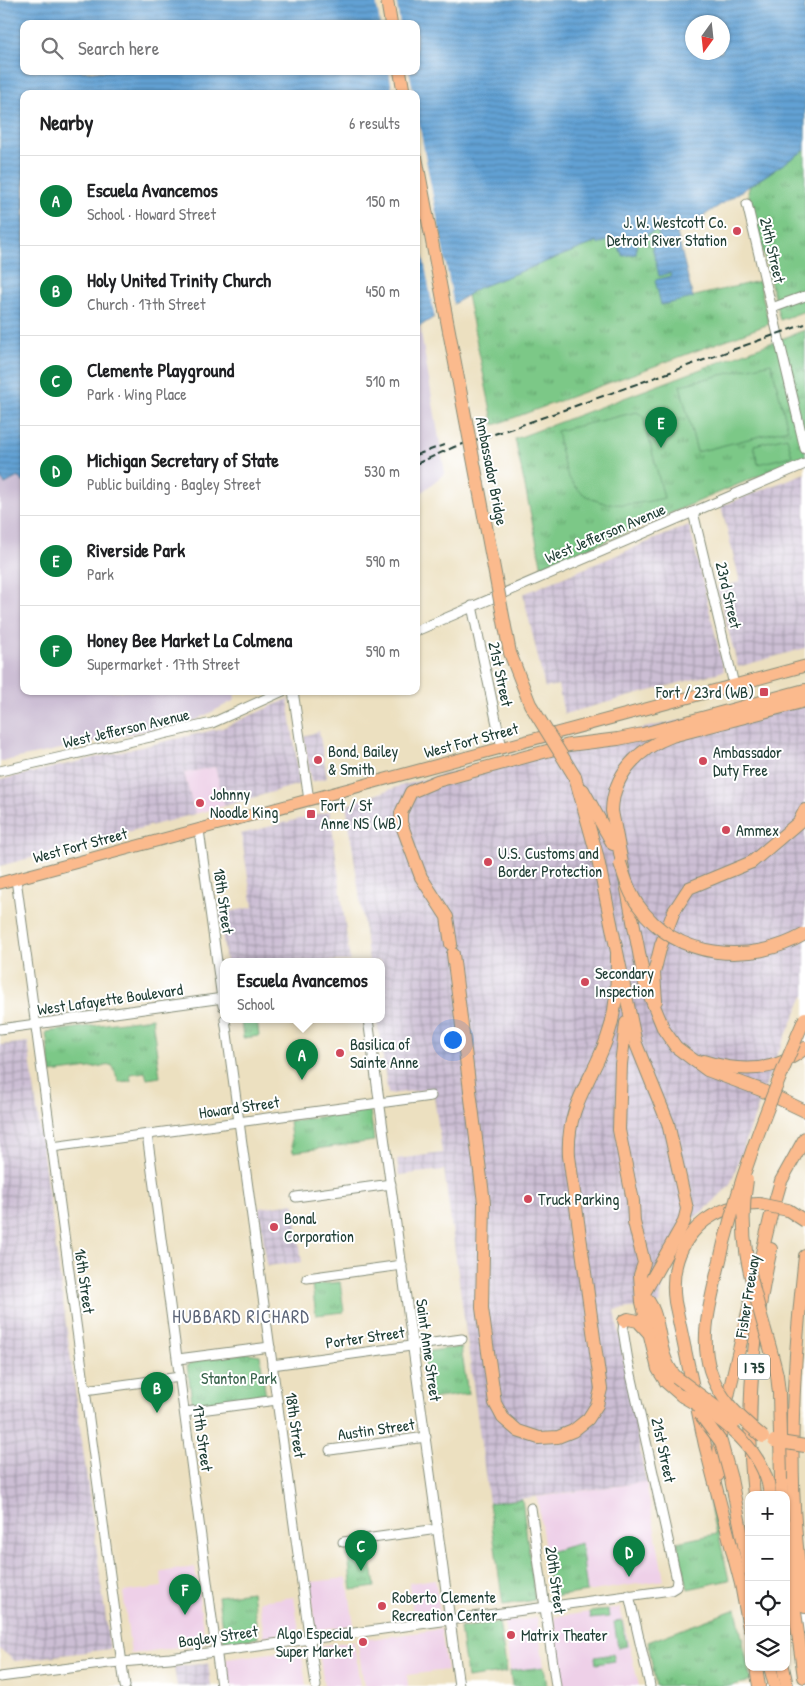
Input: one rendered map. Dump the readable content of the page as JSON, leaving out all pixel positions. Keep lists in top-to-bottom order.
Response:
{
  "streets": {
    "highway": ["Ambassador Bridge", "Fisher Freeway", "I 75"],
    "main road": ["West Fort Street"],
    "street": [
      "24th Street",
      "West Jefferson Avenue",
      "23rd Street",
      "21st Street",
      "18th Street",
      "West Lafayette Boulevard",
      "Howard Street",
      "16th Street",
      "Porter Street",
      "Saint Anne Street",
      "Austin Street",
      "17th Street",
      "20th Street",
      "Bagley Street"
    ]
  },
  "crossings": [
    ["West Jefferson Avenue", "23rd Street"],
    ["West Jefferson Avenue", "21st Street"],
    ["23rd Street", "West Fort Street"],
    ["21st Street", "West Fort Street"],
    ["21st Street", "Bagley Street"],
    ["West Fort Street", "18th Street"],
    ["West Fort Street", "16th Street"],
    ["18th Street", "Howard Street"],
    ["18th Street", "Porter Street"],
    ["18th Street", "Bagley Street"],
    ["West Lafayette Boulevard", "16th Street"],
    ["Howard Street", "16th Street"],
    ["Howard Street", "Saint Anne Street"],
    ["Howard Street", "17th Street"],
    ["16th Street", "Bagley Street"],
    ["Porter Street", "Saint Anne Street"],
    ["Saint Anne Street", "Austin Street"],
    ["Saint Anne Street", "Bagley Street"],
    ["17th Street", "Bagley Street"],
    ["20th Street", "Bagley Street"]
  ],
  "districts": ["HUBBARD RICHARD"],
  "parks": ["Stanton Park"],
  "places": {
    "other": [
      "J. W. Westcott Co. Detroit River Station",
      "Bond, Bailey & Smith",
      "Ambassador Duty Free",
      "Johnny Noodle King",
      "Ammex",
      "U.S. Customs and Border Protection",
      "Secondary Inspection",
      "Basilica of Sainte Anne",
      "Truck Parking",
      "Bonal Corporation",
      "Roberto Clemente Recreation Center",
      "Matrix Theater",
      "Algo Especial Super Market"
    ],
    "transit": ["Fort / 23rd (WB)", "Fort / St Anne NS (WB)"]
  },
  "north": "bottom",
  "page": {
    "search": "Search here",
    "heading": ["Nearby", "6 results"],
    "list": [
      {
        "mark": "A",
        "name": "Escuela Avancemos",
        "note": "School · Howard Street",
        "value": "150 m"
      },
      {
        "mark": "B",
        "name": "Holy United Trinity Church",
        "note": "Church · 17th Street",
        "value": "450 m"
      },
      {
        "mark": "C",
        "name": "Clemente Playground",
        "note": "Park · Wing Place",
        "value": "510 m"
      },
      {
        "mark": "D",
        "name": "Michigan Secretary of State",
        "note": "Public building · Bagley Street",
        "value": "530 m"
      },
      {
        "mark": "E",
        "name": "Riverside Park",
        "note": "Park",
        "value": "590 m"
      },
      {
        "mark": "F",
        "name": "Honey Bee Market La Colmena",
        "note": "Supermarket · 17th Street",
        "value": "590 m"
      }
    ],
    "pins": [
      "E",
      "A",
      "B",
      "C",
      "D",
      "F"
    ],
    "popup": ["Escuela Avancemos", "School"],
    "map_buttons": ["+", "−"]
  }
}
